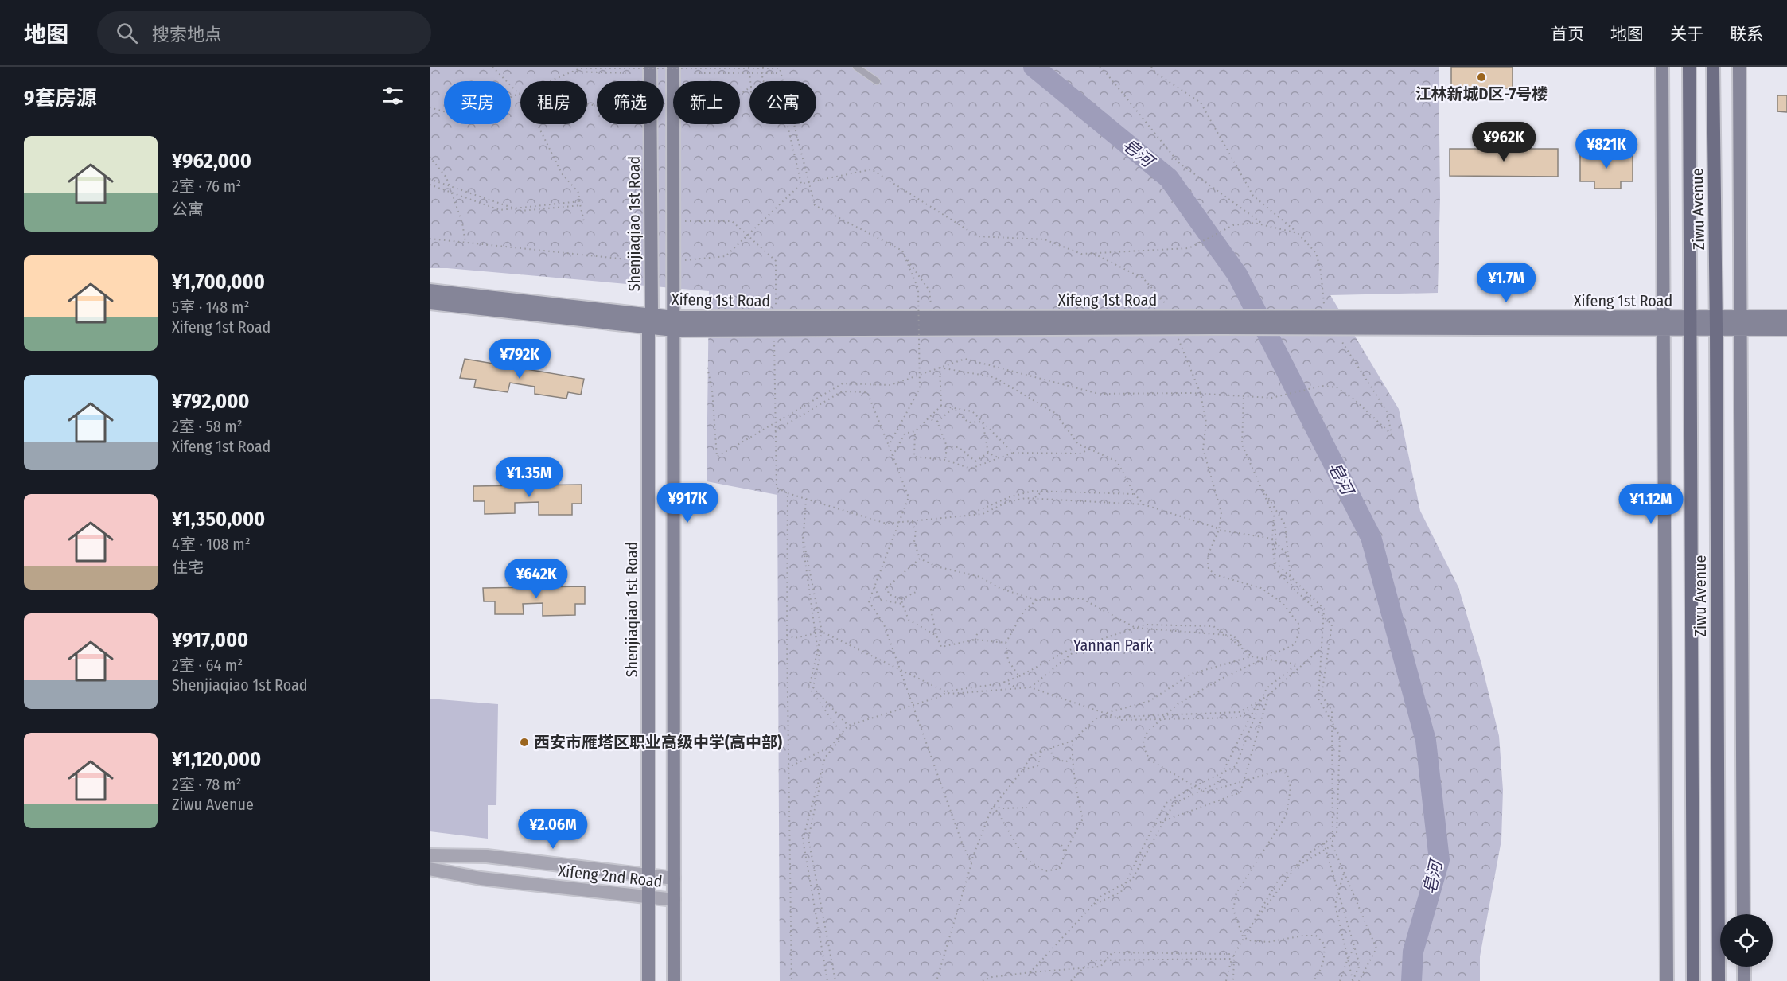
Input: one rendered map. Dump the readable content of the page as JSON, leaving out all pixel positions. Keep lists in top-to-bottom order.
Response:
{
  "streets": {
    "main road": ["Ziwu Avenue", "Shenjiaqiao 1st Road", "Xifeng 1st Road"],
    "street": ["Xifeng 2nd Road"]
  },
  "crossings": [
    ["Ziwu Avenue", "Xifeng 1st Road"],
    ["Shenjiaqiao 1st Road", "Xifeng 1st Road"],
    ["Shenjiaqiao 1st Road", "Xifeng 2nd Road"]
  ],
  "water": ["皂河"],
  "parks": ["Yannan Park"],
  "places": ["江林新城D区-7号楼", "西安市雁塔区职业高级中学(高中部)"],
  "page": {
    "header": "地图",
    "search": "搜索地点",
    "nav": [
      "首页",
      "地图",
      "关于",
      "联系"
    ],
    "heading": "9套房源",
    "chip": [
      "买房",
      "租房",
      "筛选",
      "新上",
      "公寓"
    ],
    "price": [
      "¥962K",
      "¥821K",
      "¥1.7M",
      "¥792K",
      "¥1.35M",
      "¥917K",
      "¥1.12M",
      "¥642K",
      "¥2.06M"
    ],
    "list": [
      {
        "name": "¥962,000",
        "note": "2室 · 76 m² · 公寓"
      },
      {
        "name": "¥1,700,000",
        "note": "5室 · 148 m² · Xifeng 1st Road"
      },
      {
        "name": "¥792,000",
        "note": "2室 · 58 m² · Xifeng 1st Road"
      },
      {
        "name": "¥1,350,000",
        "note": "4室 · 108 m² · 住宅"
      },
      {
        "name": "¥917,000",
        "note": "2室 · 64 m² · Shenjiaqiao 1st Road"
      },
      {
        "name": "¥1,120,000",
        "note": "2室 · 78 m² · Ziwu Avenue"
      }
    ]
  }
}
